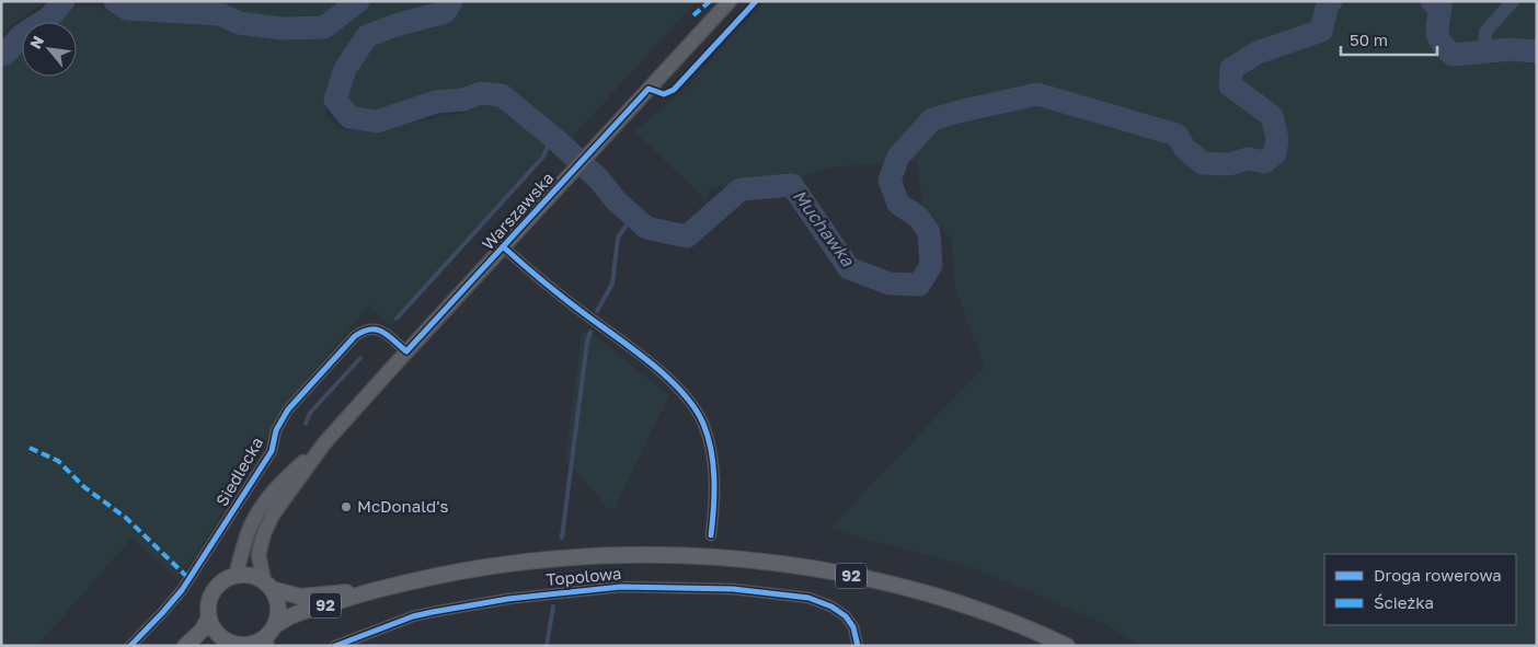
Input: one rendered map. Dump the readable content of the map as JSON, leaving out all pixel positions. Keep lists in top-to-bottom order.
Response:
{
  "streets": {
    "main road": ["Warszawska", "92"],
    "street": ["Siedlecka", "Topolowa"]
  },
  "crossings": [
    ["Warszawska", "Siedlecka"],
    ["Warszawska", "92"]
  ],
  "water": ["Muchawka"],
  "places": ["McDonald's"],
  "legend": ["Droga rowerowa", "Ścieżka"],
  "scale_bar": "50 m",
  "north": "top left"
}
